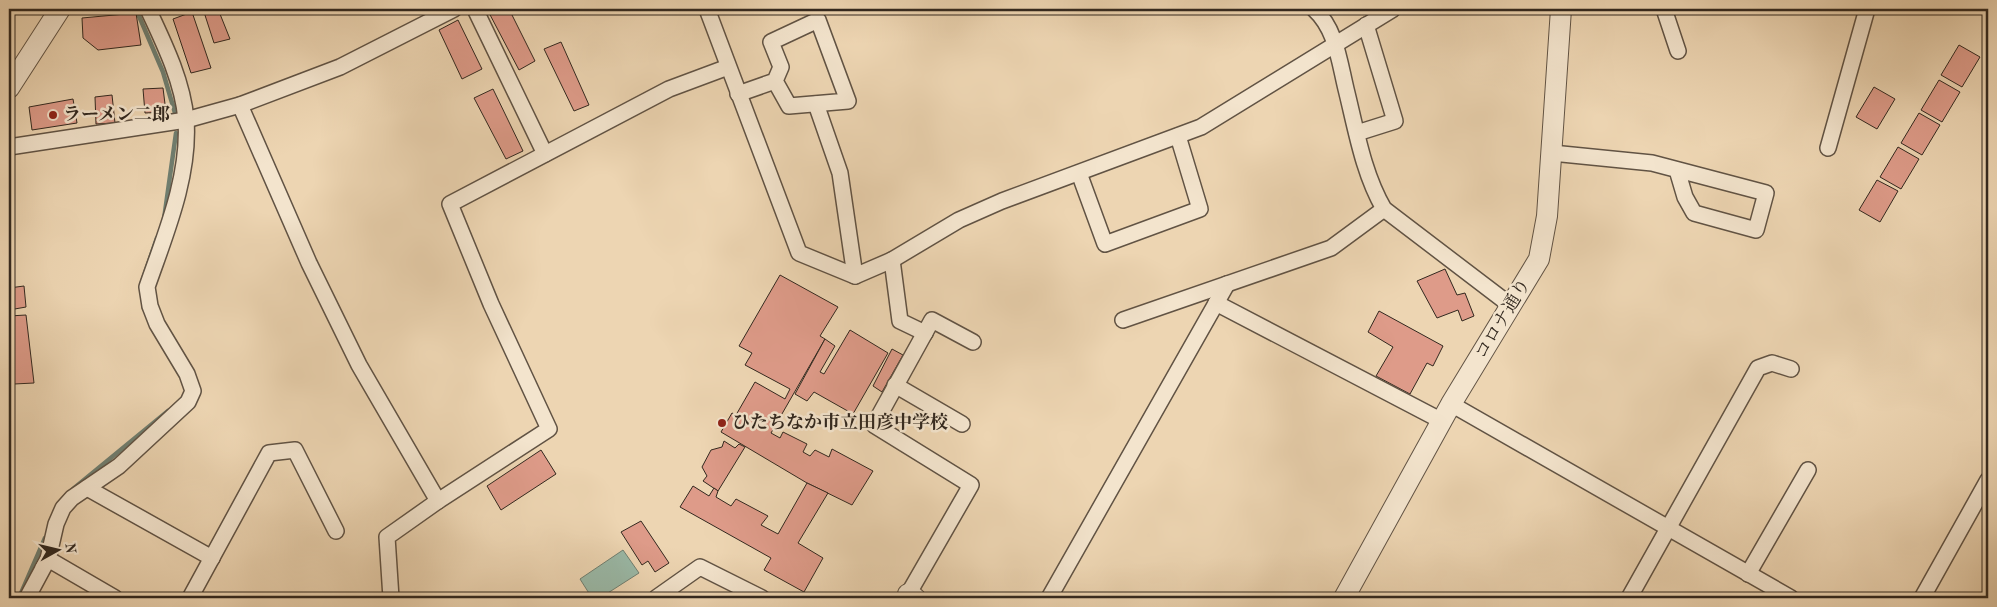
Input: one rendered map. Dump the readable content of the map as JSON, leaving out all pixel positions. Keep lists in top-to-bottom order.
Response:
{
  "streets": {
    "street": ["コロナ通り"]
  },
  "places": ["ラーメン二郎", "ひたちなか市立田彦中学校"],
  "north": "right"
}
